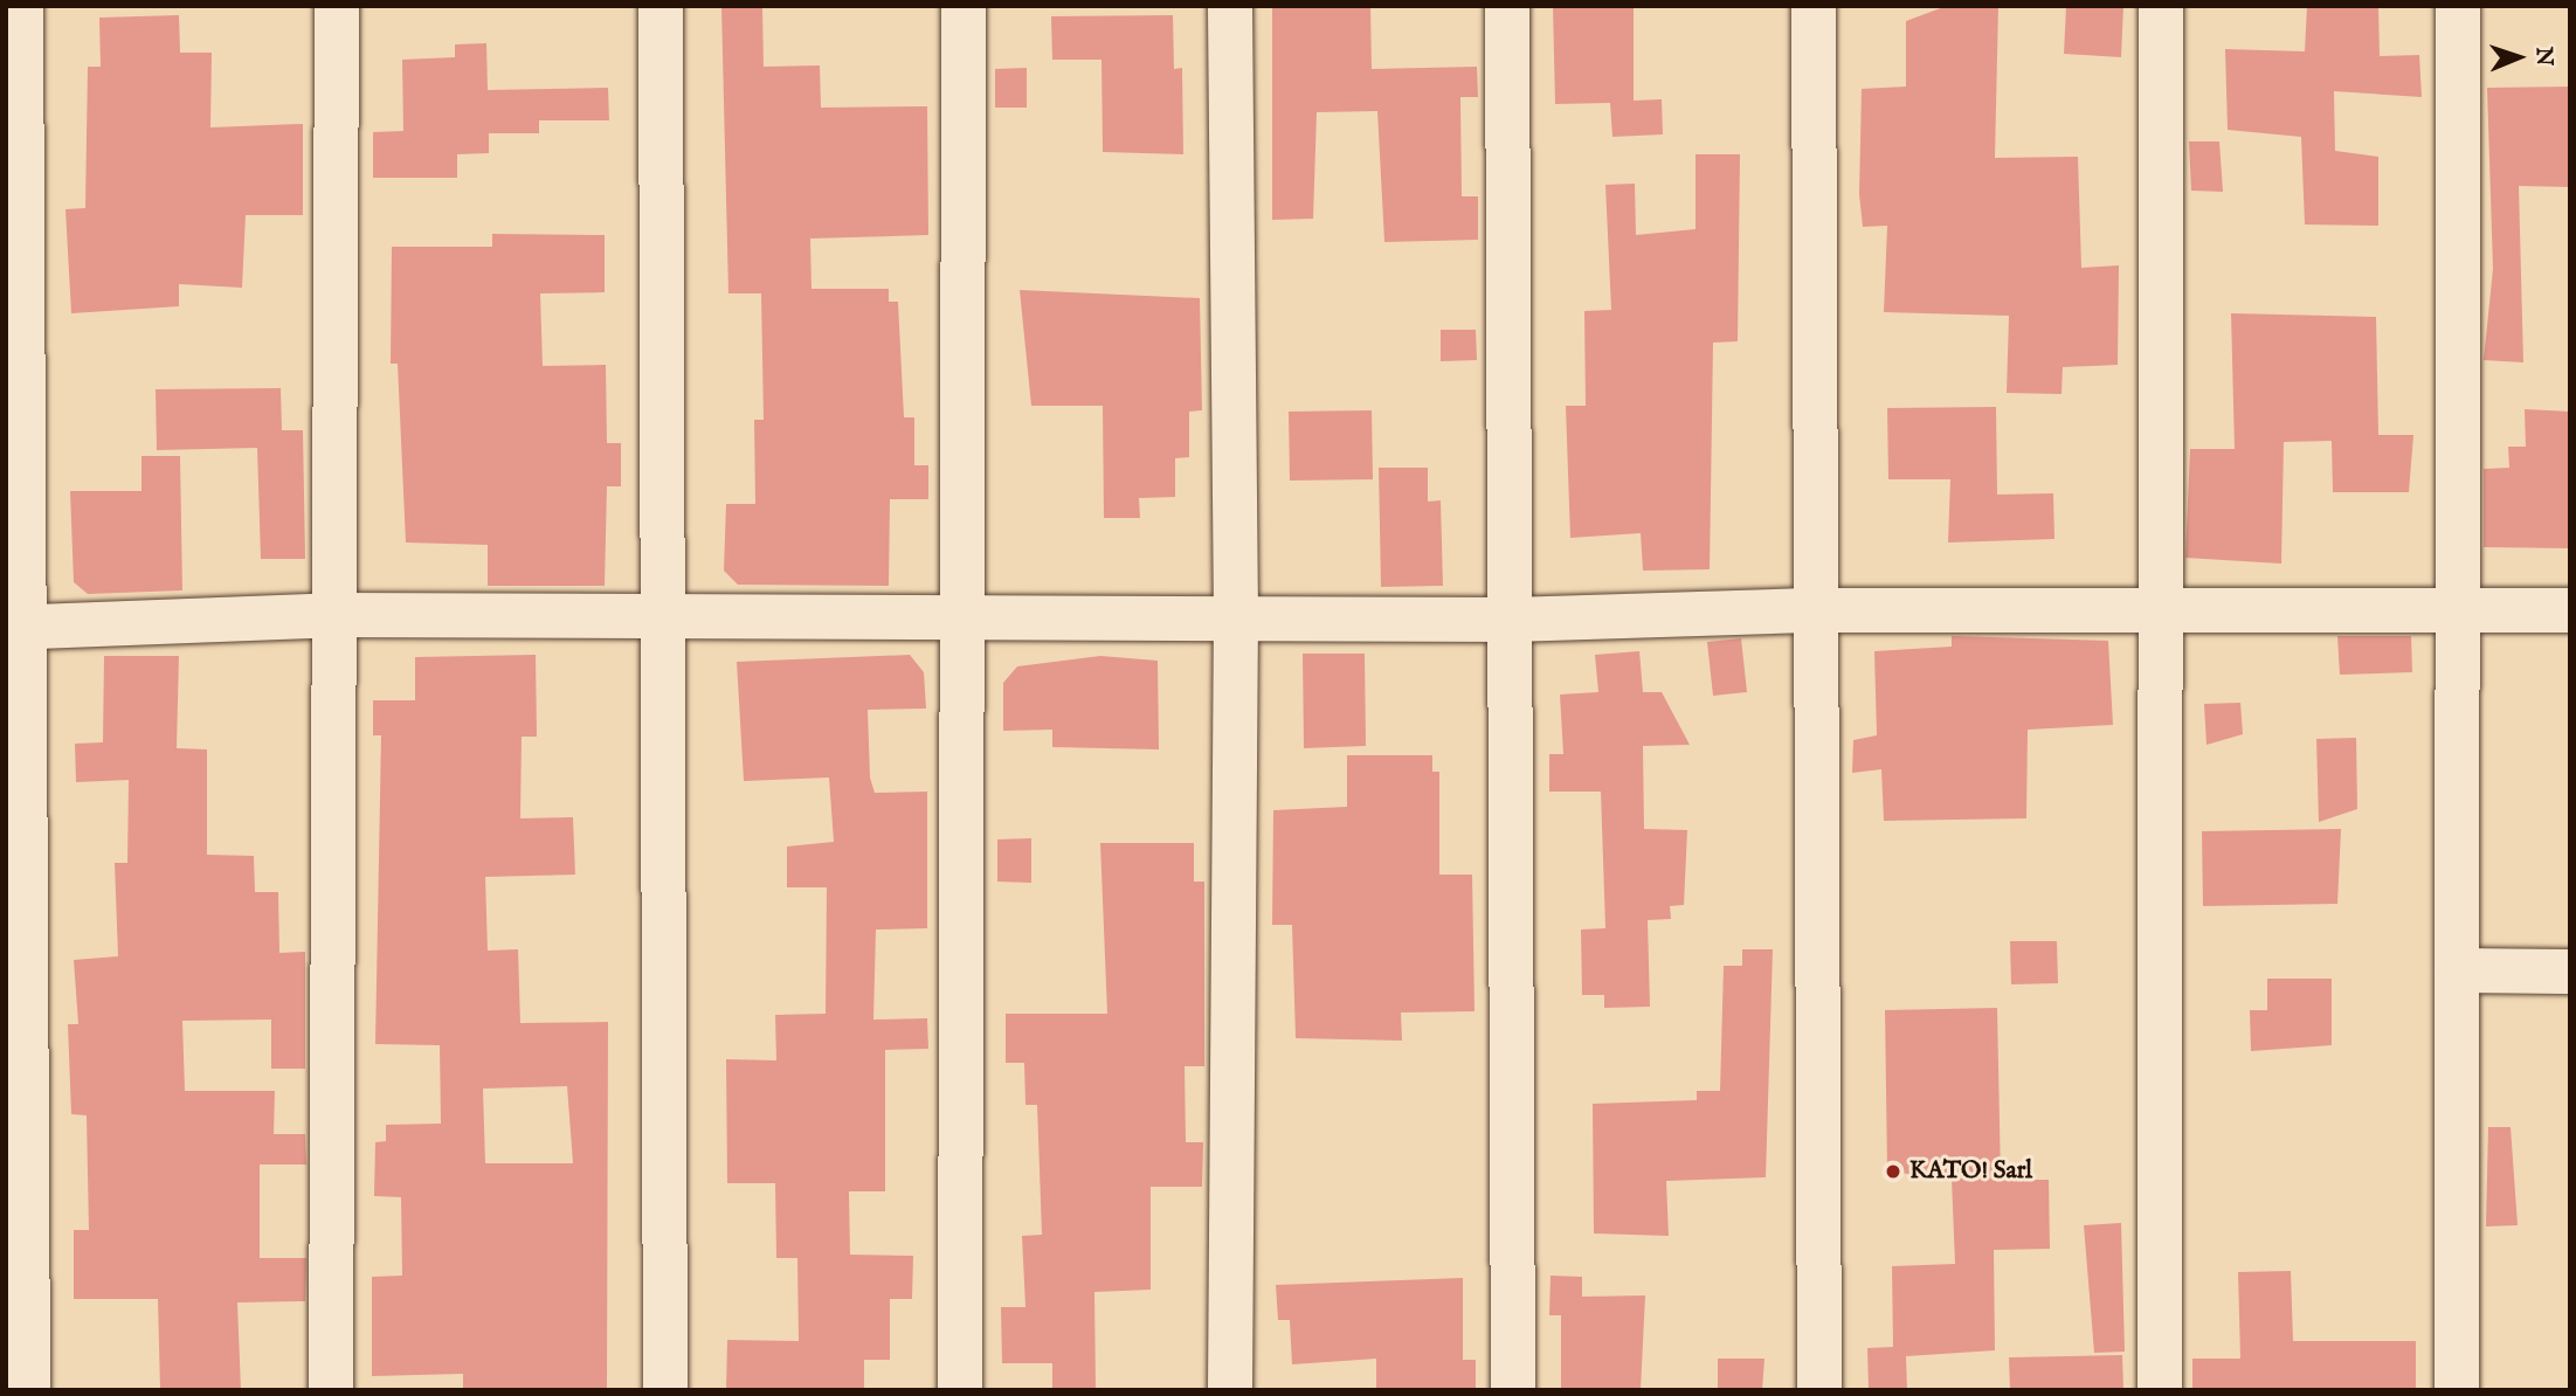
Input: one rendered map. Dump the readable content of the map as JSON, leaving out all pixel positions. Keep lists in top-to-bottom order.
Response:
{
  "places": ["KATO! Sarl"],
  "north": "right"
}
